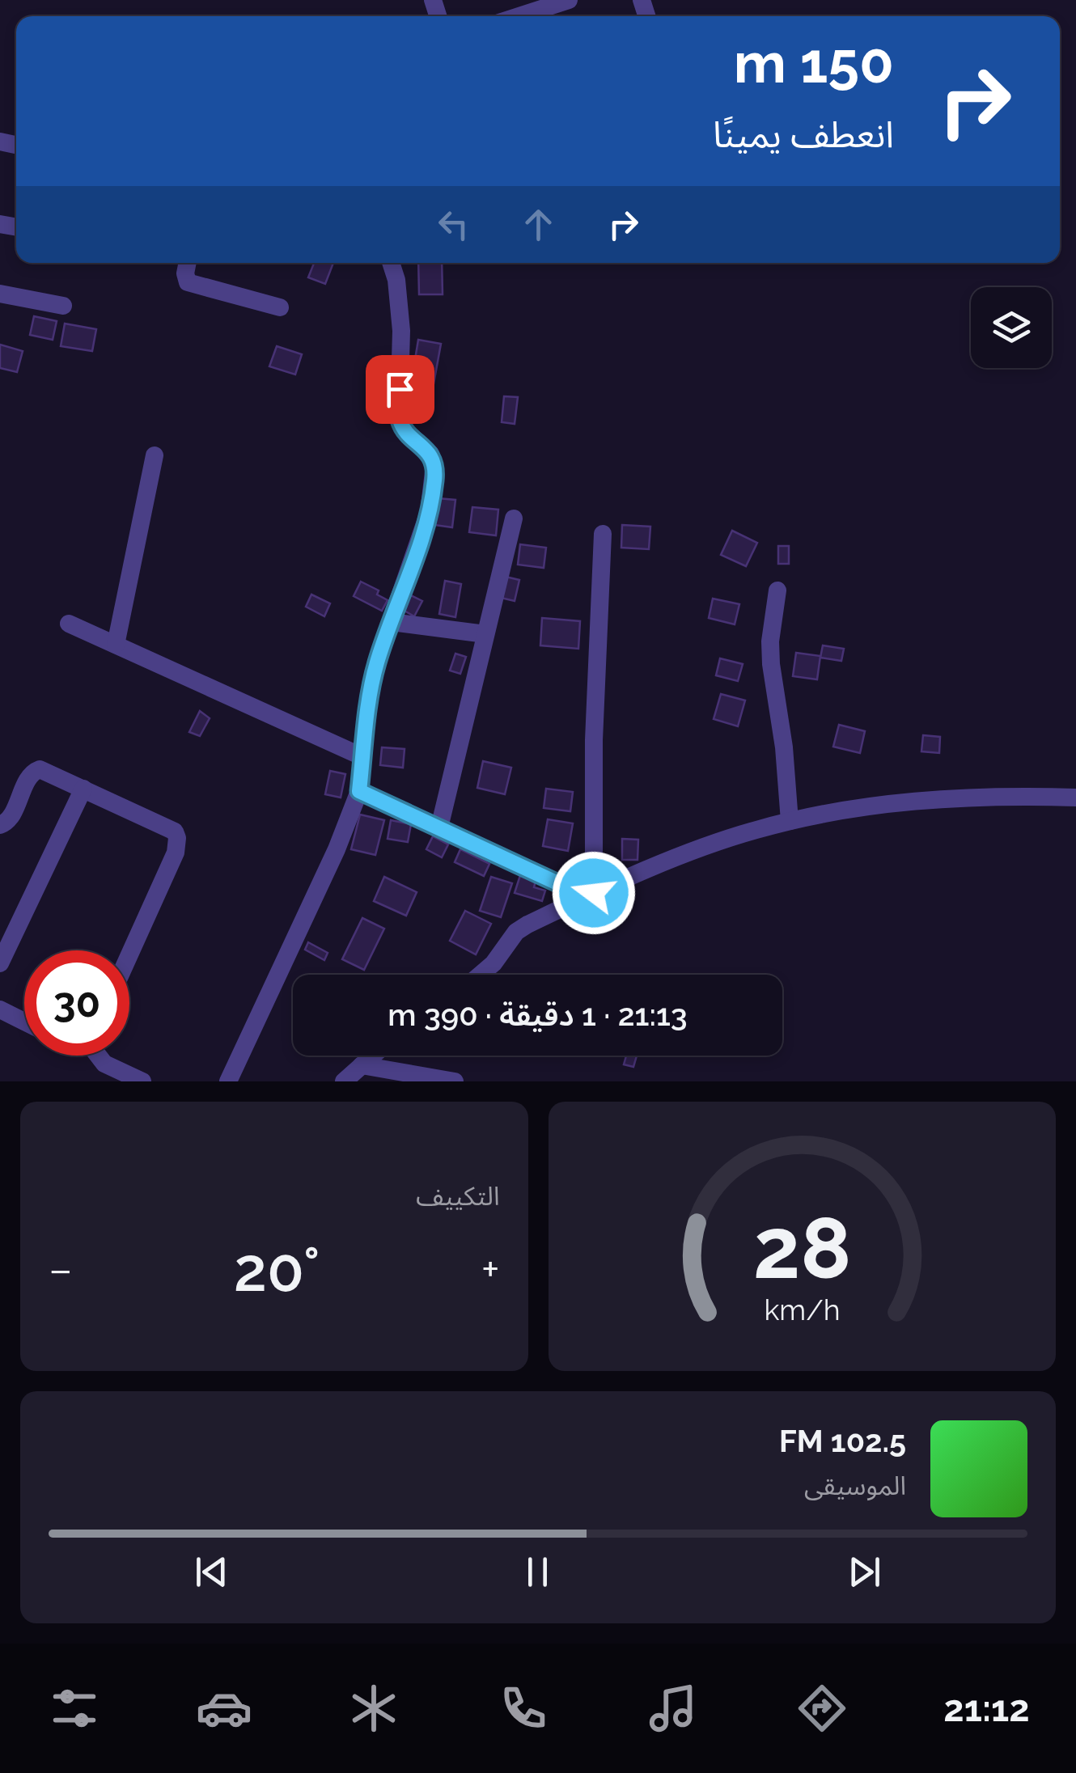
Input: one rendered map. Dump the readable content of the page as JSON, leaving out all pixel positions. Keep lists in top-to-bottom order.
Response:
{
  "page": {
    "turn": ["150 m", "انعطف يمينًا"],
    "limit": "30",
    "trip": "21:13 · 1 دقيقة · 390 m",
    "tile": "التكييف",
    "heat": ["−", "20°", "+"],
    "song": ["102.5 FM", "الموسيقى"],
    "tabs": "21:12",
    "gauge": ["28", "km/h"]
  }
}
